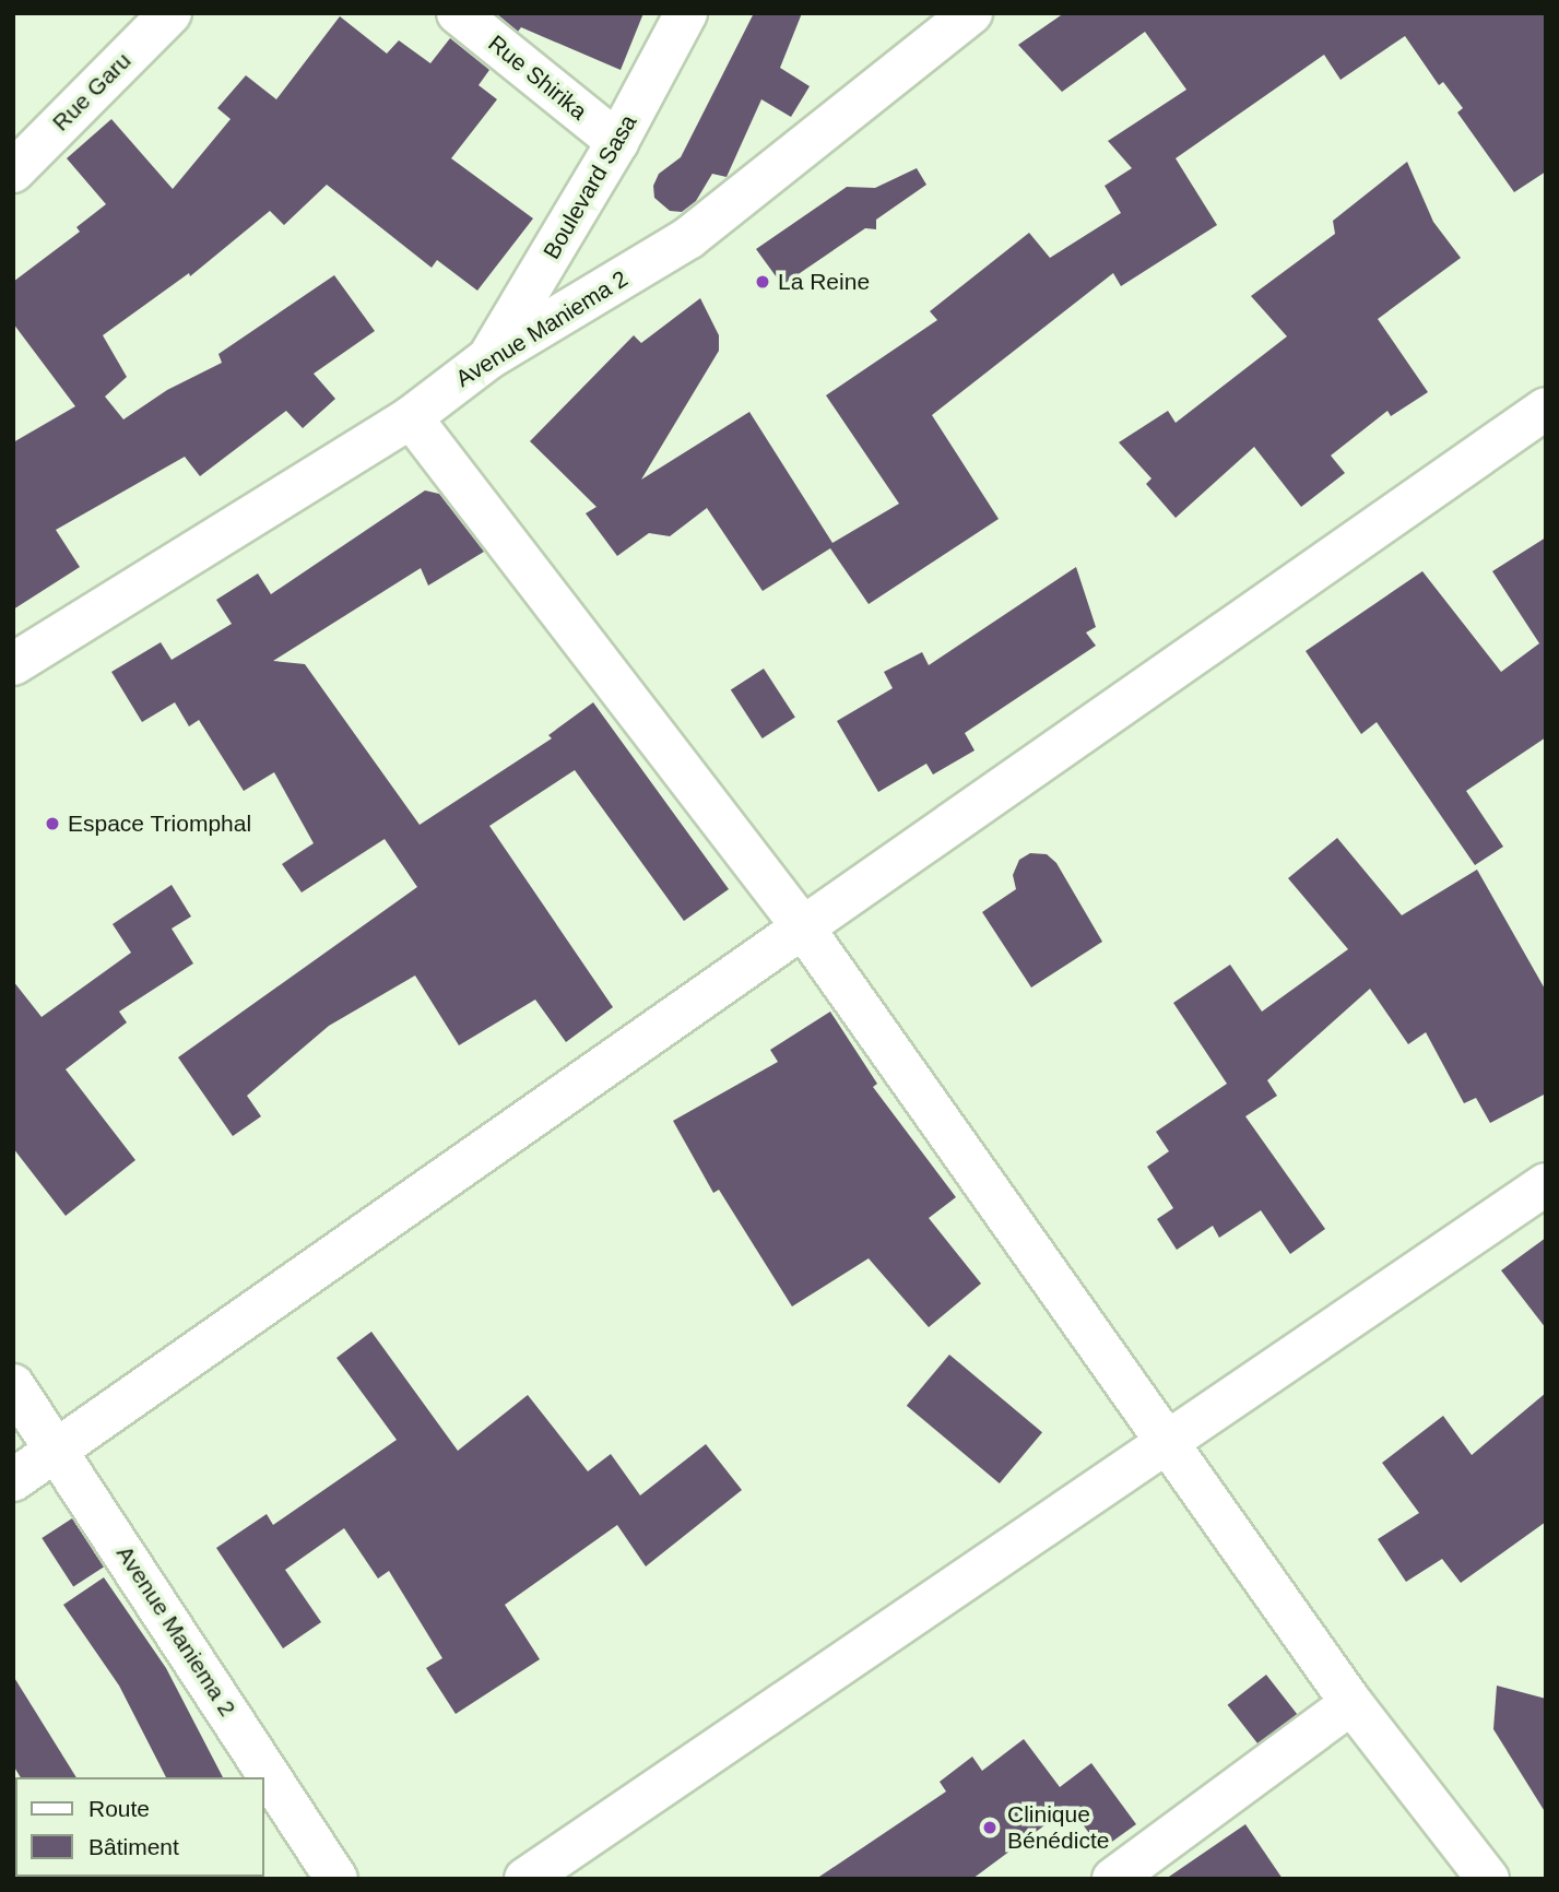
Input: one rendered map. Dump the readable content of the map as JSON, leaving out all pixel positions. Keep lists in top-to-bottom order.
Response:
{
  "streets": {
    "street": [
      "Rue Shirika",
      "Rue Garu",
      "Boulevard Sasa",
      "Avenue Maniema 2"
    ]
  },
  "crossings": [
    ["Rue Shirika", "Boulevard Sasa"],
    ["Boulevard Sasa", "Avenue Maniema 2"]
  ],
  "places": ["La Reine", "Espace Triomphal", "Clinique Bénédicte"],
  "legend": ["Route", "Bâtiment"]
}
